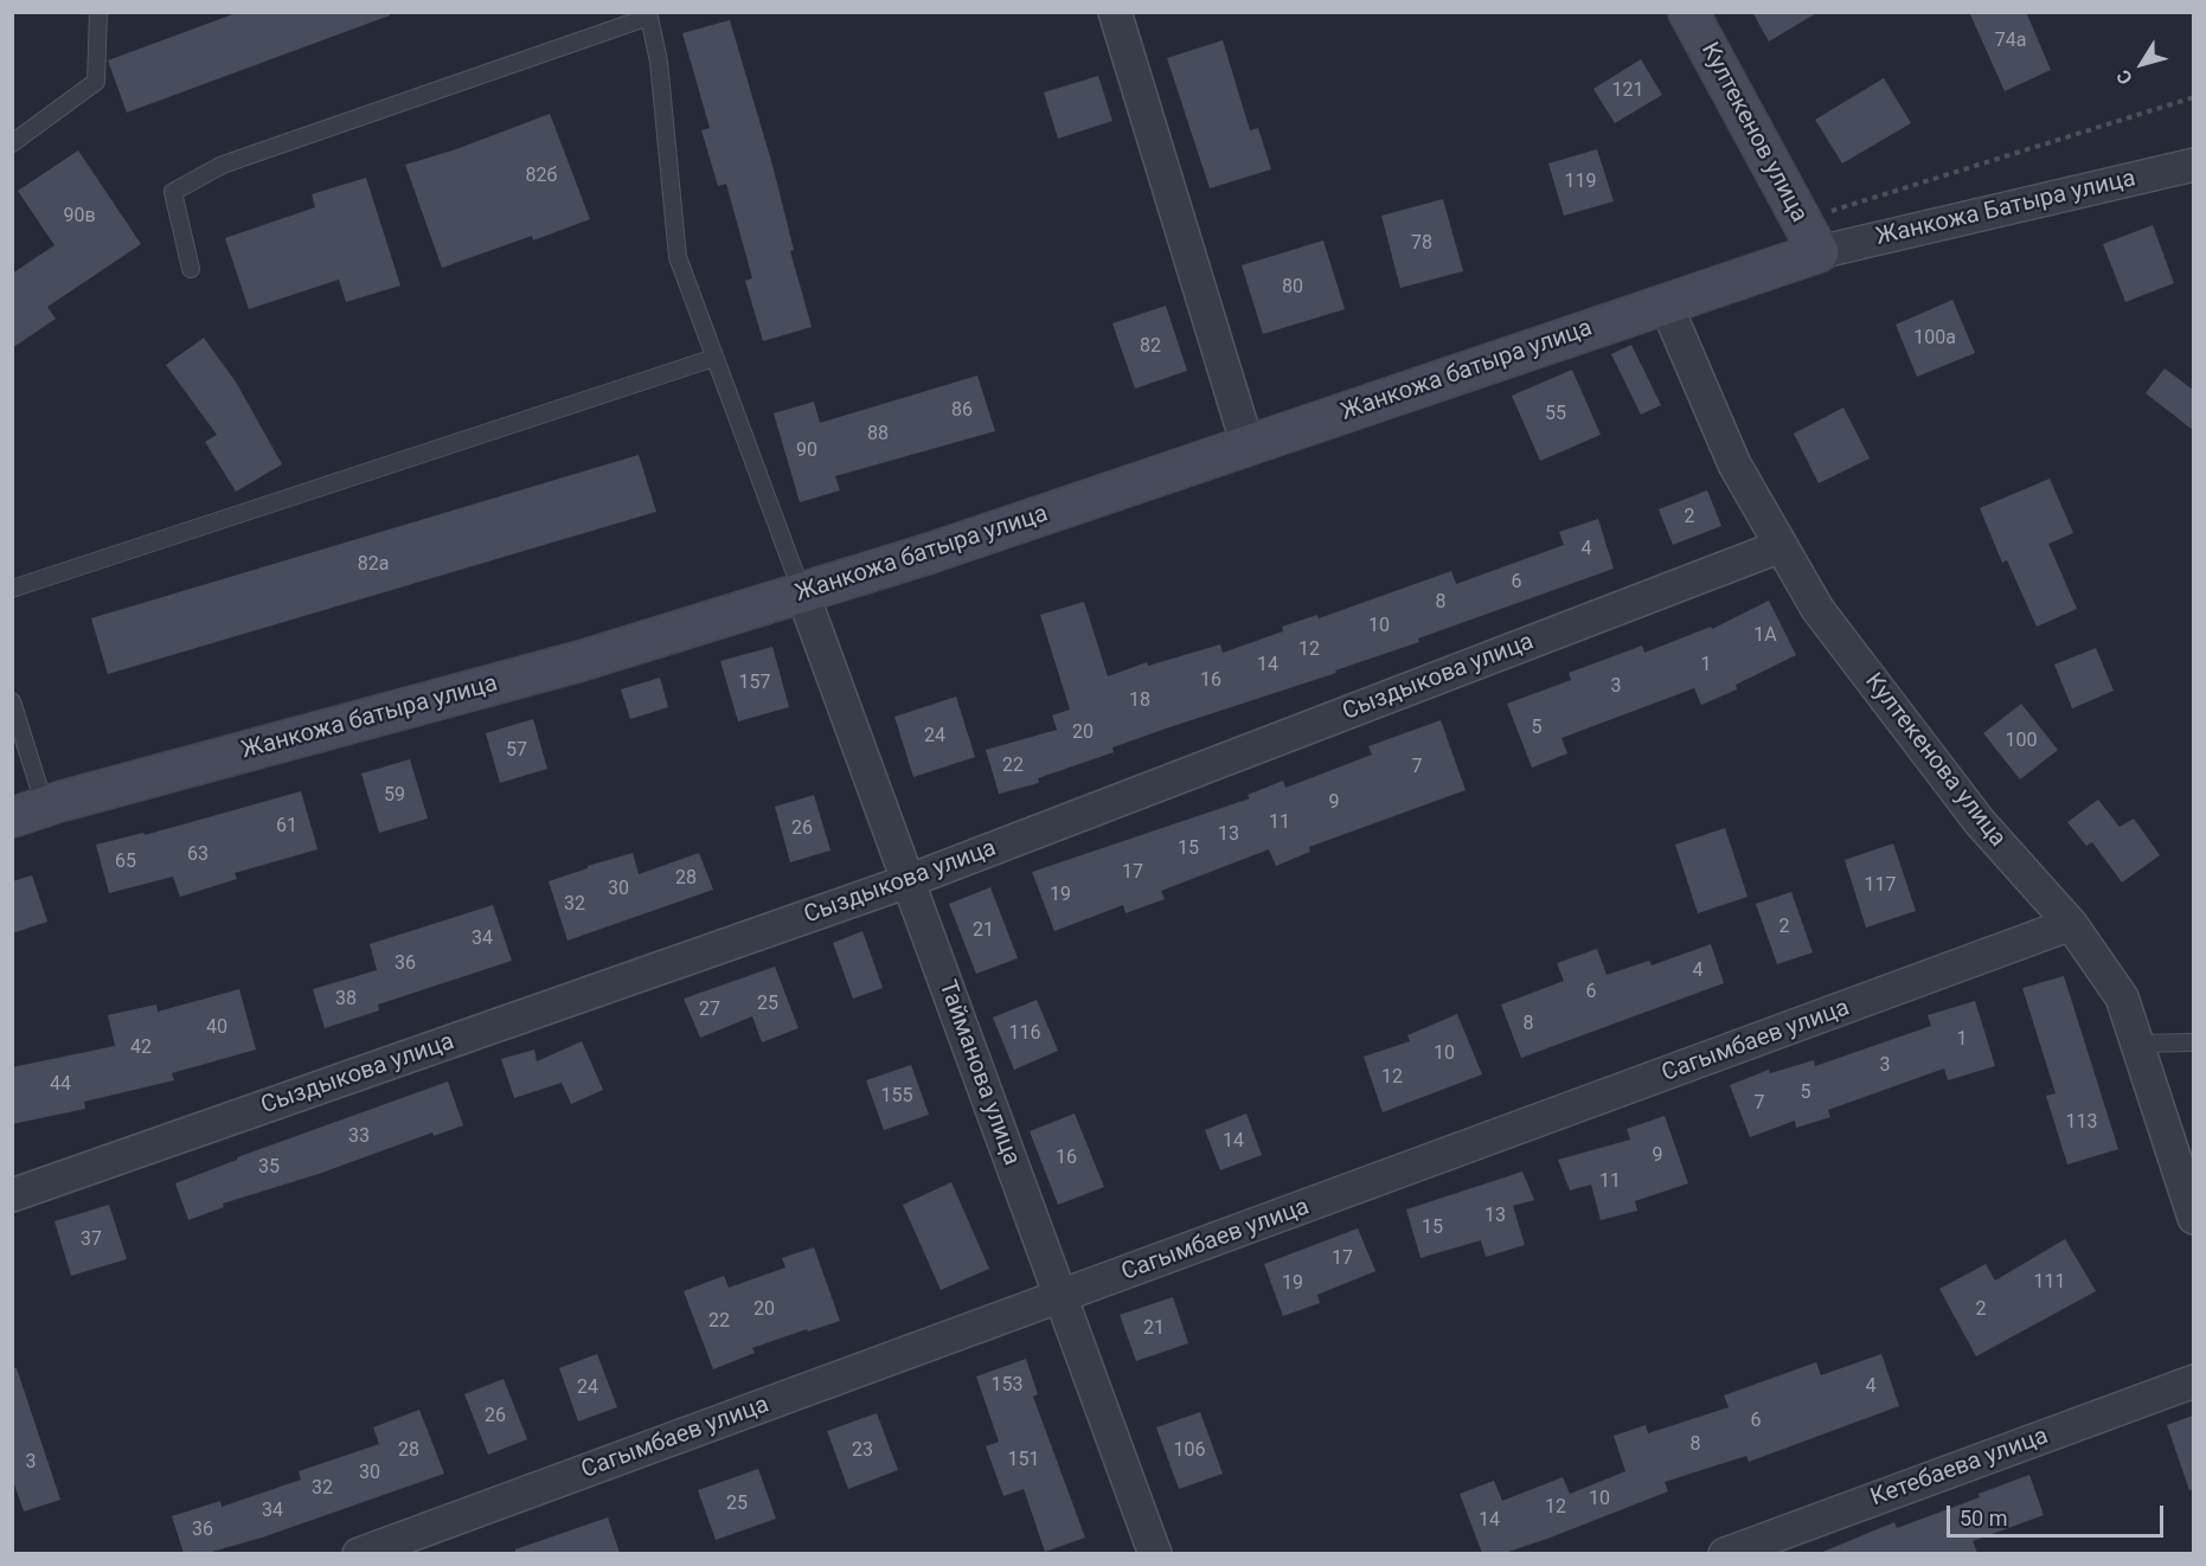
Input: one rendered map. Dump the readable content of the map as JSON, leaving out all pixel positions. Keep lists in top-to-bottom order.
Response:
{
  "streets": {
    "street": [
      "Култекенов улица",
      "Жанкожа Батыра улица",
      "Жанкожа батыра улица",
      "Сыздыкова улица",
      "Култекенова улица",
      "Сагымбаев улица",
      "Тайманова улица",
      "Кетебаева улица"
    ]
  },
  "crossings": [
    ["Култекенов улица", "Жанкожа Батыра улица"],
    ["Култекенов улица", "Жанкожа батыра улица"],
    ["Жанкожа Батыра улица", "Жанкожа батыра улица"],
    ["Жанкожа батыра улица", "Култекенова улица"],
    ["Жанкожа батыра улица", "Тайманова улица"],
    ["Сыздыкова улица", "Култекенова улица"],
    ["Сыздыкова улица", "Тайманова улица"],
    ["Култекенова улица", "Сагымбаев улица"],
    ["Сагымбаев улица", "Тайманова улица"]
  ],
  "house_numbers": [
    "74а",
    "121",
    "82б",
    "119",
    "90в",
    "78",
    "80",
    "100а",
    "82",
    "86",
    "55",
    "88",
    "90",
    "2",
    "4",
    "82а",
    "6",
    "8",
    "10",
    "1А",
    "12",
    "14",
    "1",
    "16",
    "157",
    "3",
    "18",
    "5",
    "20",
    "24",
    "100",
    "57",
    "22",
    "7",
    "59",
    "9",
    "11",
    "61",
    "26",
    "13",
    "15",
    "63",
    "65",
    "17",
    "28",
    "117",
    "30",
    "19",
    "32",
    "2",
    "21",
    "34",
    "36",
    "4",
    "6",
    "38",
    "25",
    "27",
    "8",
    "40",
    "116",
    "1",
    "42",
    "10",
    "3",
    "12",
    "44",
    "5",
    "155",
    "7",
    "113",
    "33",
    "14",
    "9",
    "16",
    "35",
    "11",
    "13",
    "15",
    "37",
    "17",
    "111",
    "19",
    "20",
    "2",
    "22",
    "21",
    "153",
    "4",
    "24",
    "26",
    "6",
    "8",
    "28",
    "23",
    "106",
    "151",
    "3",
    "30",
    "32",
    "10",
    "25",
    "12",
    "34",
    "14",
    "36"
  ],
  "scale_bar": "50 m",
  "north": "bottom left"
}
